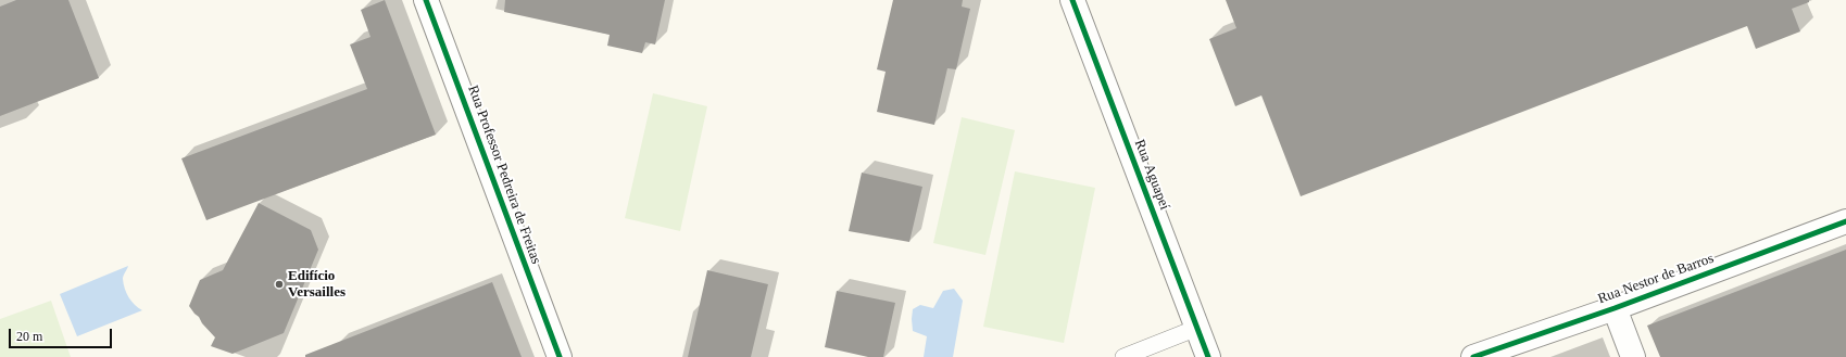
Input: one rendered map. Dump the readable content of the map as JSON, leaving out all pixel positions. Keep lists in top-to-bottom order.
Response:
{
  "streets": {
    "street": ["Rua Professor Pedreira de Freitas", "Rua Aguapeí", "Rua Nestor de Barros"]
  },
  "places": ["Edifício Versailles"],
  "scale_bar": "20 m"
}
